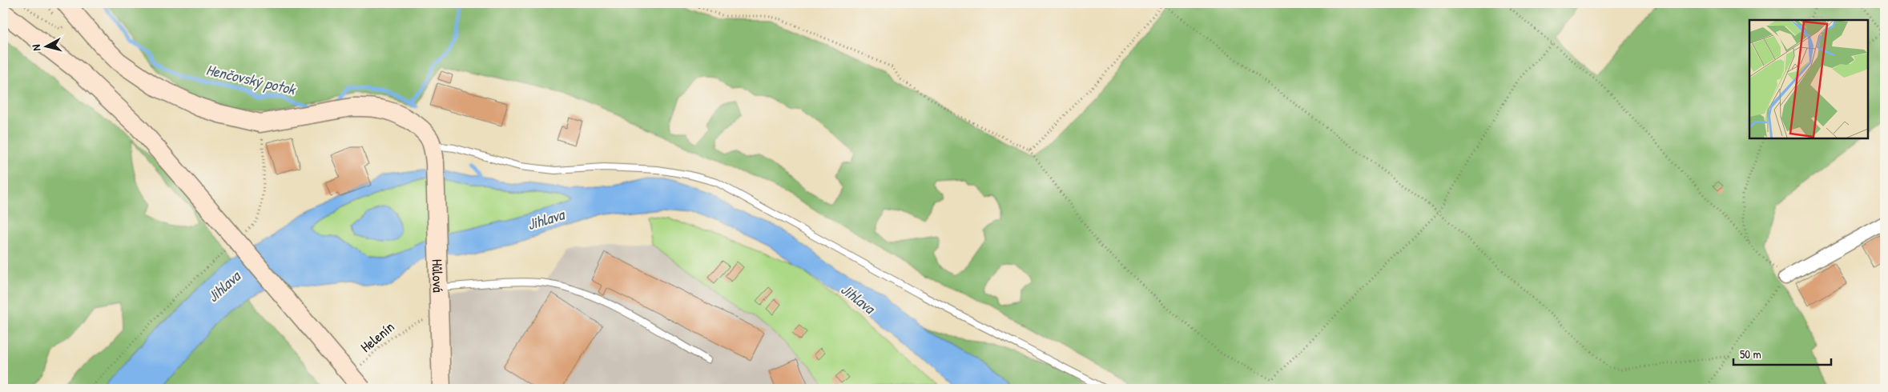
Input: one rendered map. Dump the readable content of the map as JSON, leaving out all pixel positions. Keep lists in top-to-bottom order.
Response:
{
  "streets": {
    "street": ["Hůlová"],
    "path": ["Helenín"]
  },
  "crossings": [
    ["Hůlová", "Helenín"]
  ],
  "water": ["Henčovský potok", "Jihlava"],
  "scale_bar": "50 m",
  "north": "left"
}
